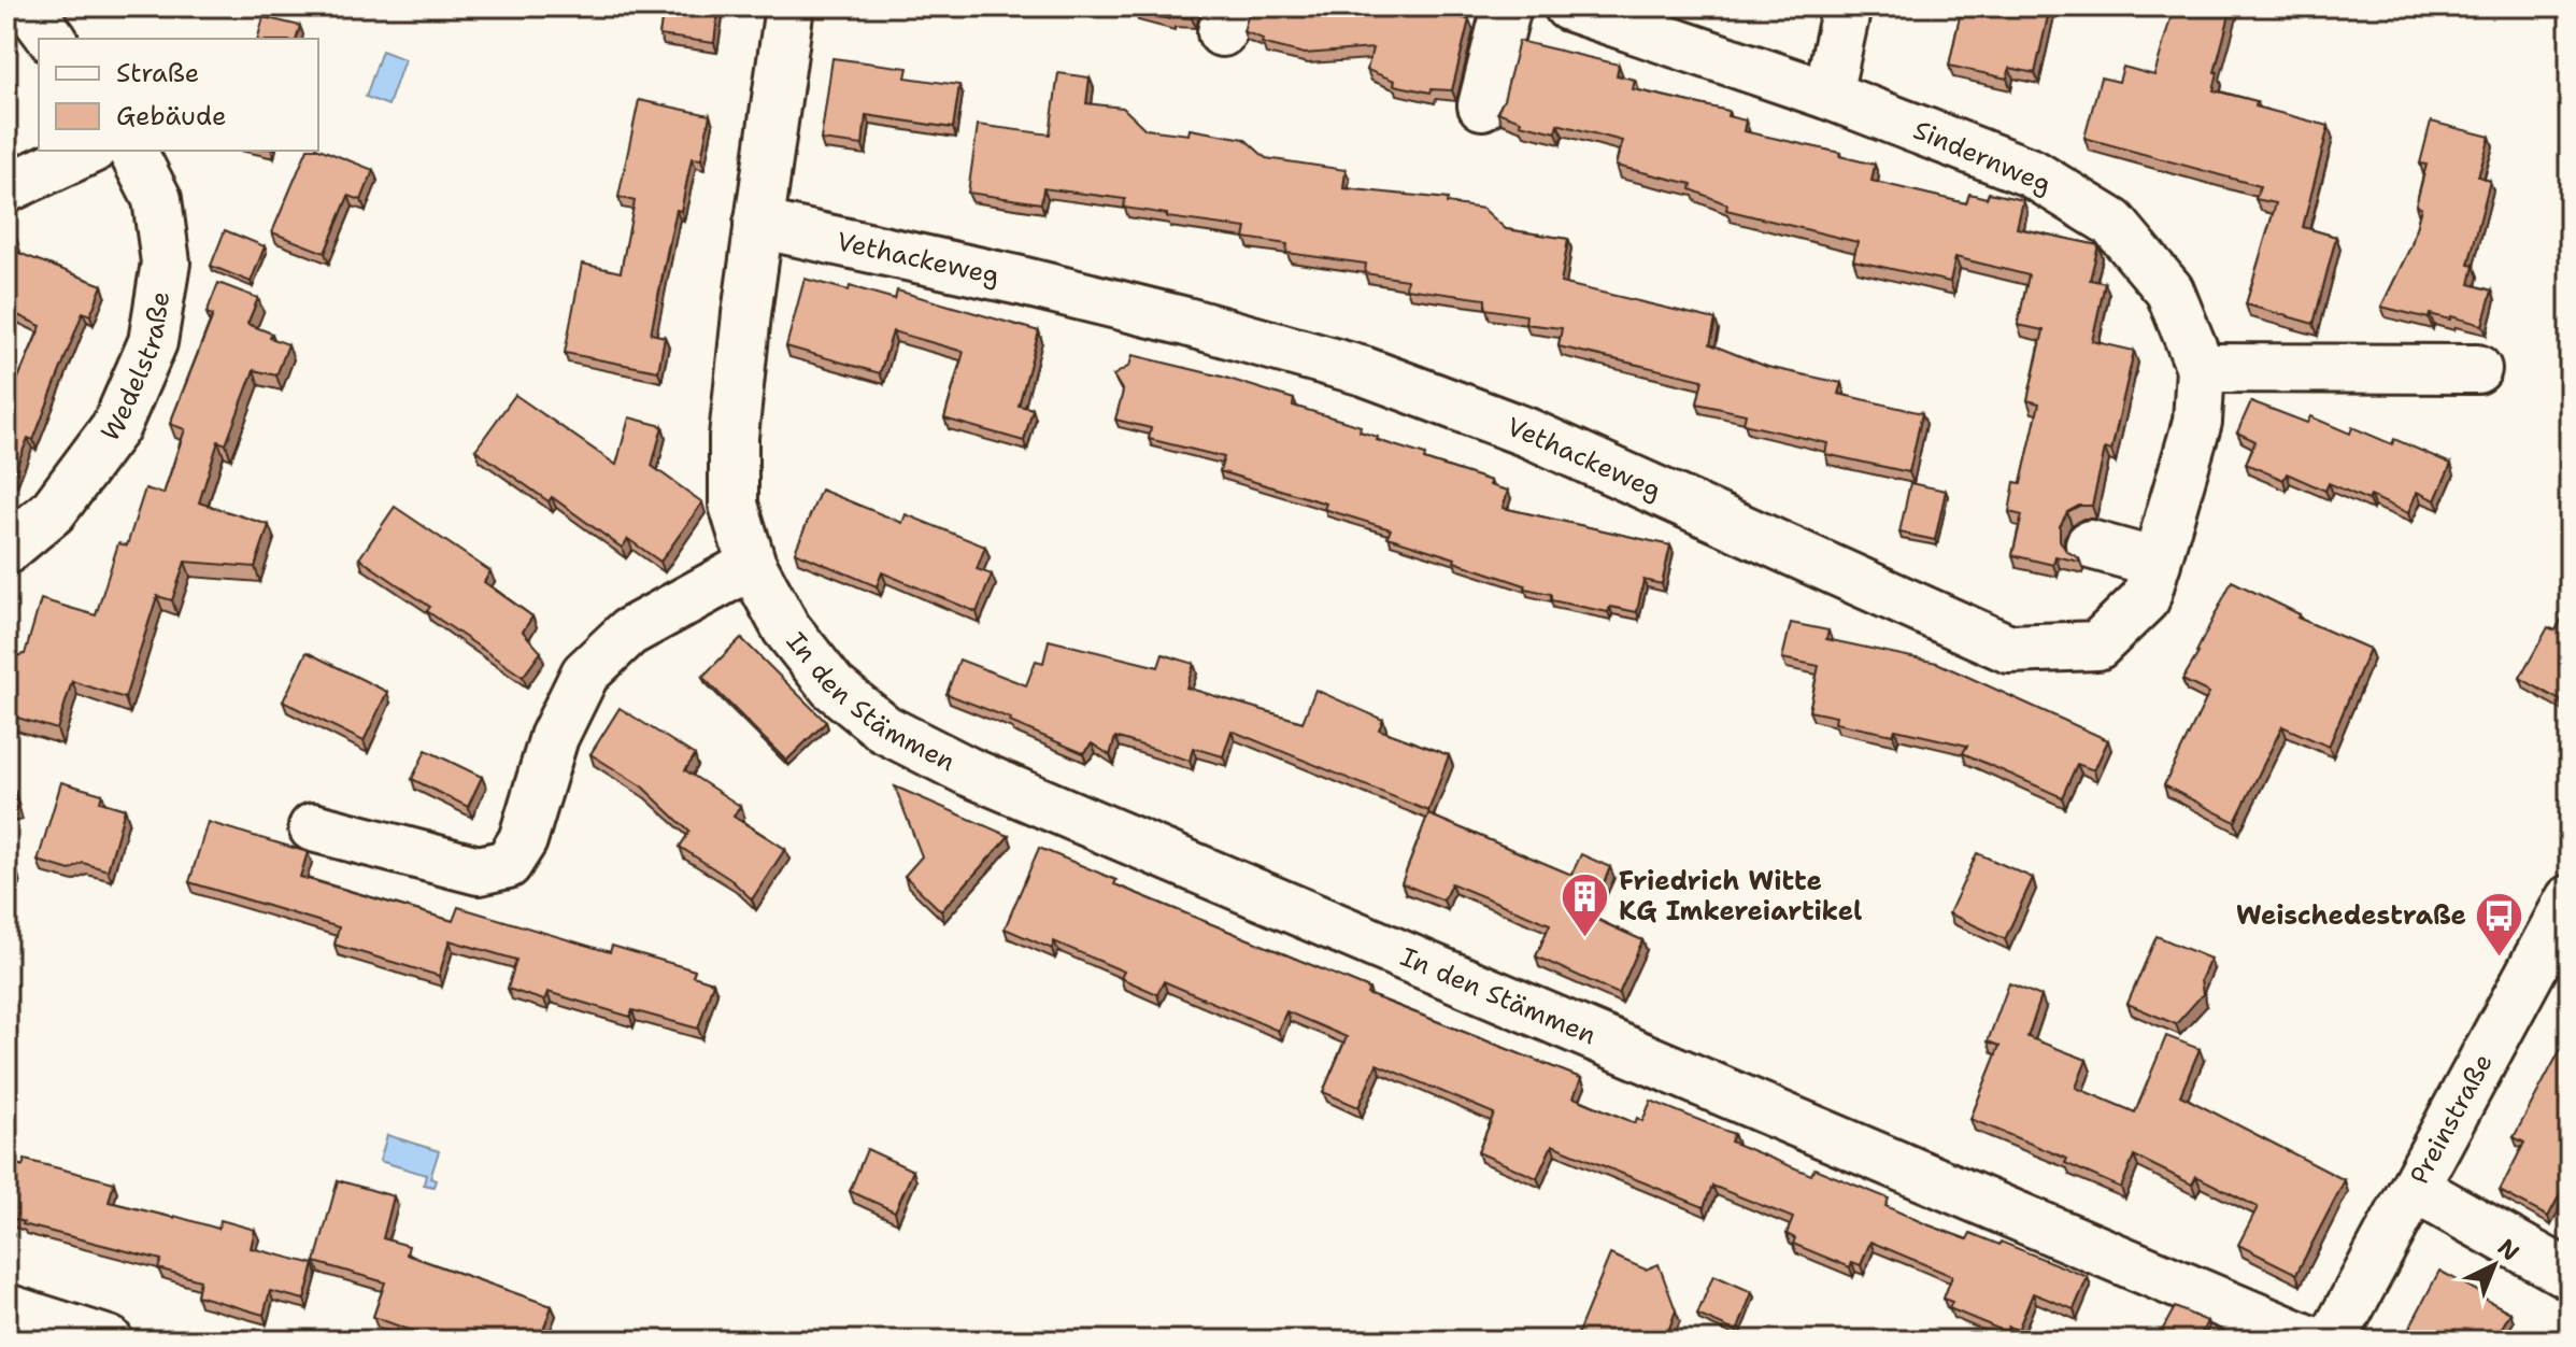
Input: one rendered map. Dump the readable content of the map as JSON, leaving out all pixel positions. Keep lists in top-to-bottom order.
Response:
{
  "streets": {
    "street": [
      "Sindernweg",
      "Vethackeweg",
      "Wedelstraße",
      "In den Stämmen",
      "Preinstraße"
    ]
  },
  "crossings": [
    ["Sindernweg", "Vethackeweg"],
    ["Vethackeweg", "In den Stämmen"]
  ],
  "places": {
    "building": ["Friedrich Witte KG Imkereiartikel"],
    "bus stop": ["Weischedestraße"]
  },
  "legend": ["Straße", "Gebäude"],
  "north": "top right"
}
